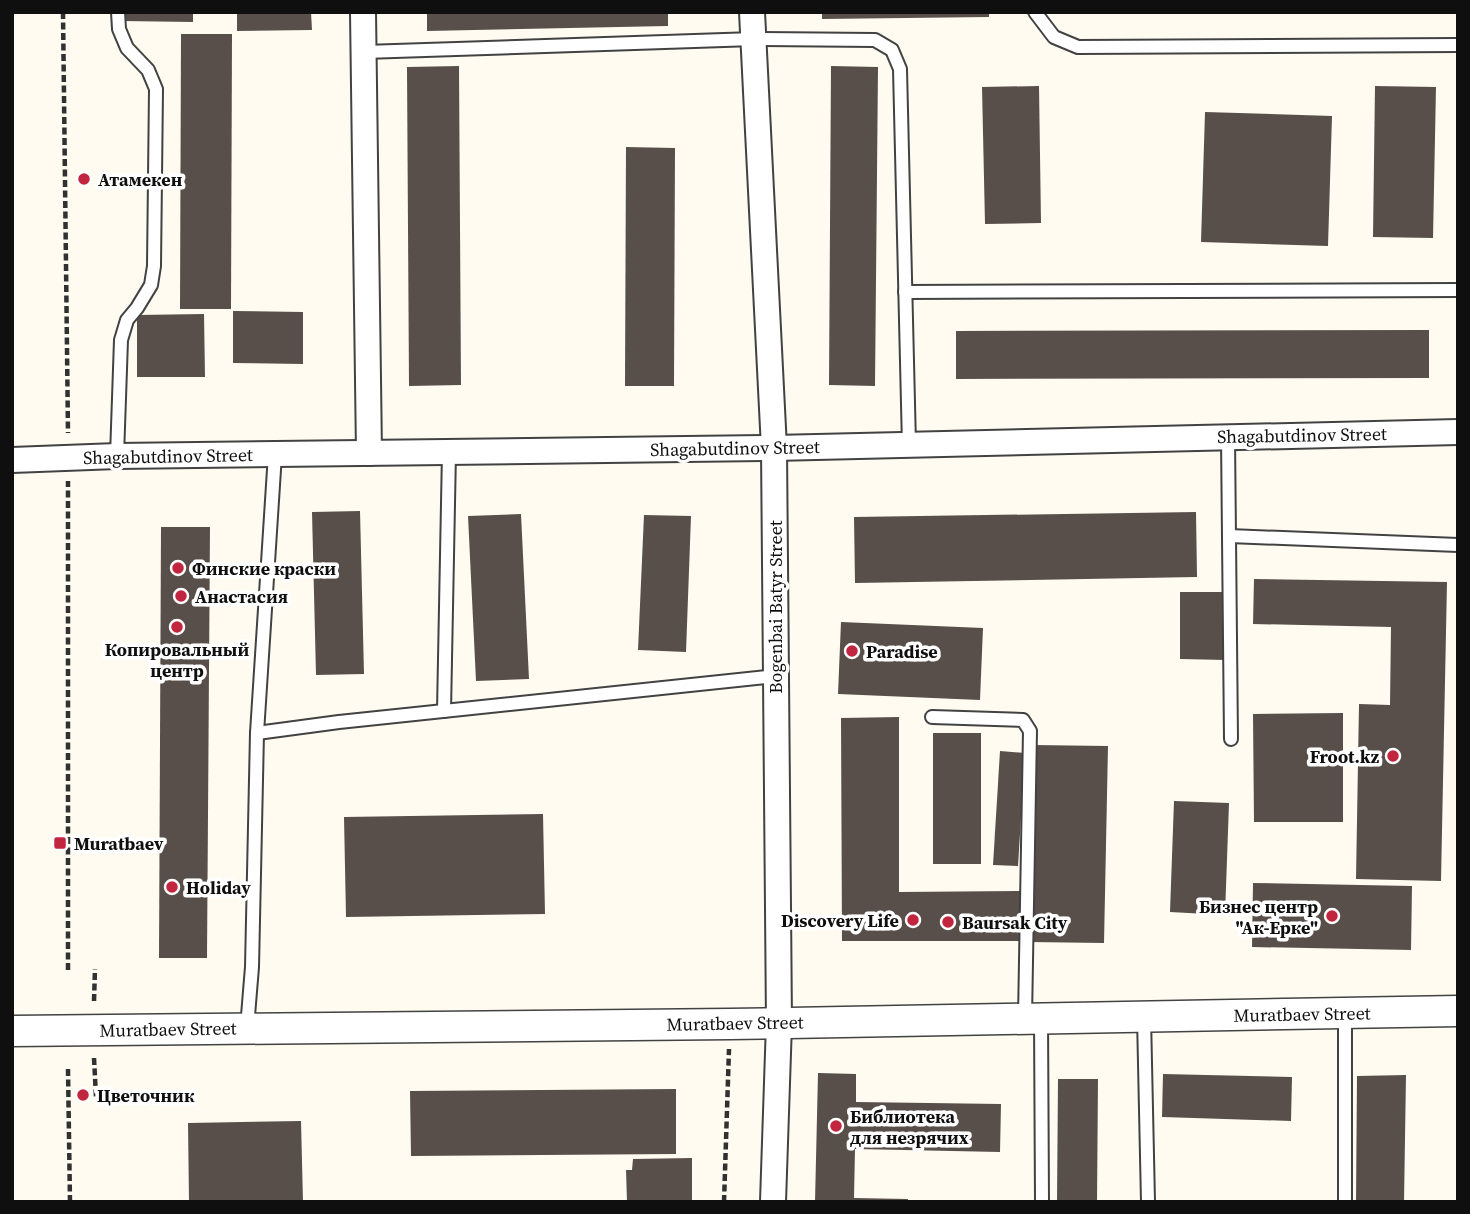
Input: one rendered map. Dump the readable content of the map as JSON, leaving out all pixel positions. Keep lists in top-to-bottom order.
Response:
{
  "streets": {
    "street": ["Shagabutdinov Street", "Bogenbai Batyr Street", "Muratbaev Street"]
  },
  "crossings": [
    ["Shagabutdinov Street", "Bogenbai Batyr Street"],
    ["Bogenbai Batyr Street", "Muratbaev Street"]
  ],
  "places": {
    "other": [
      "Атамекен",
      "Финские краски",
      "Анастасия",
      "Копировальный центр",
      "Paradise",
      "Froot.kz",
      "Hоliday",
      "Бизнес центр \"Ак-Ерке\"",
      "Discovery Life",
      "Baursak City",
      "Цветочник",
      "Библиотека для незрячих"
    ],
    "transit": ["Muratbaev"]
  }
}
